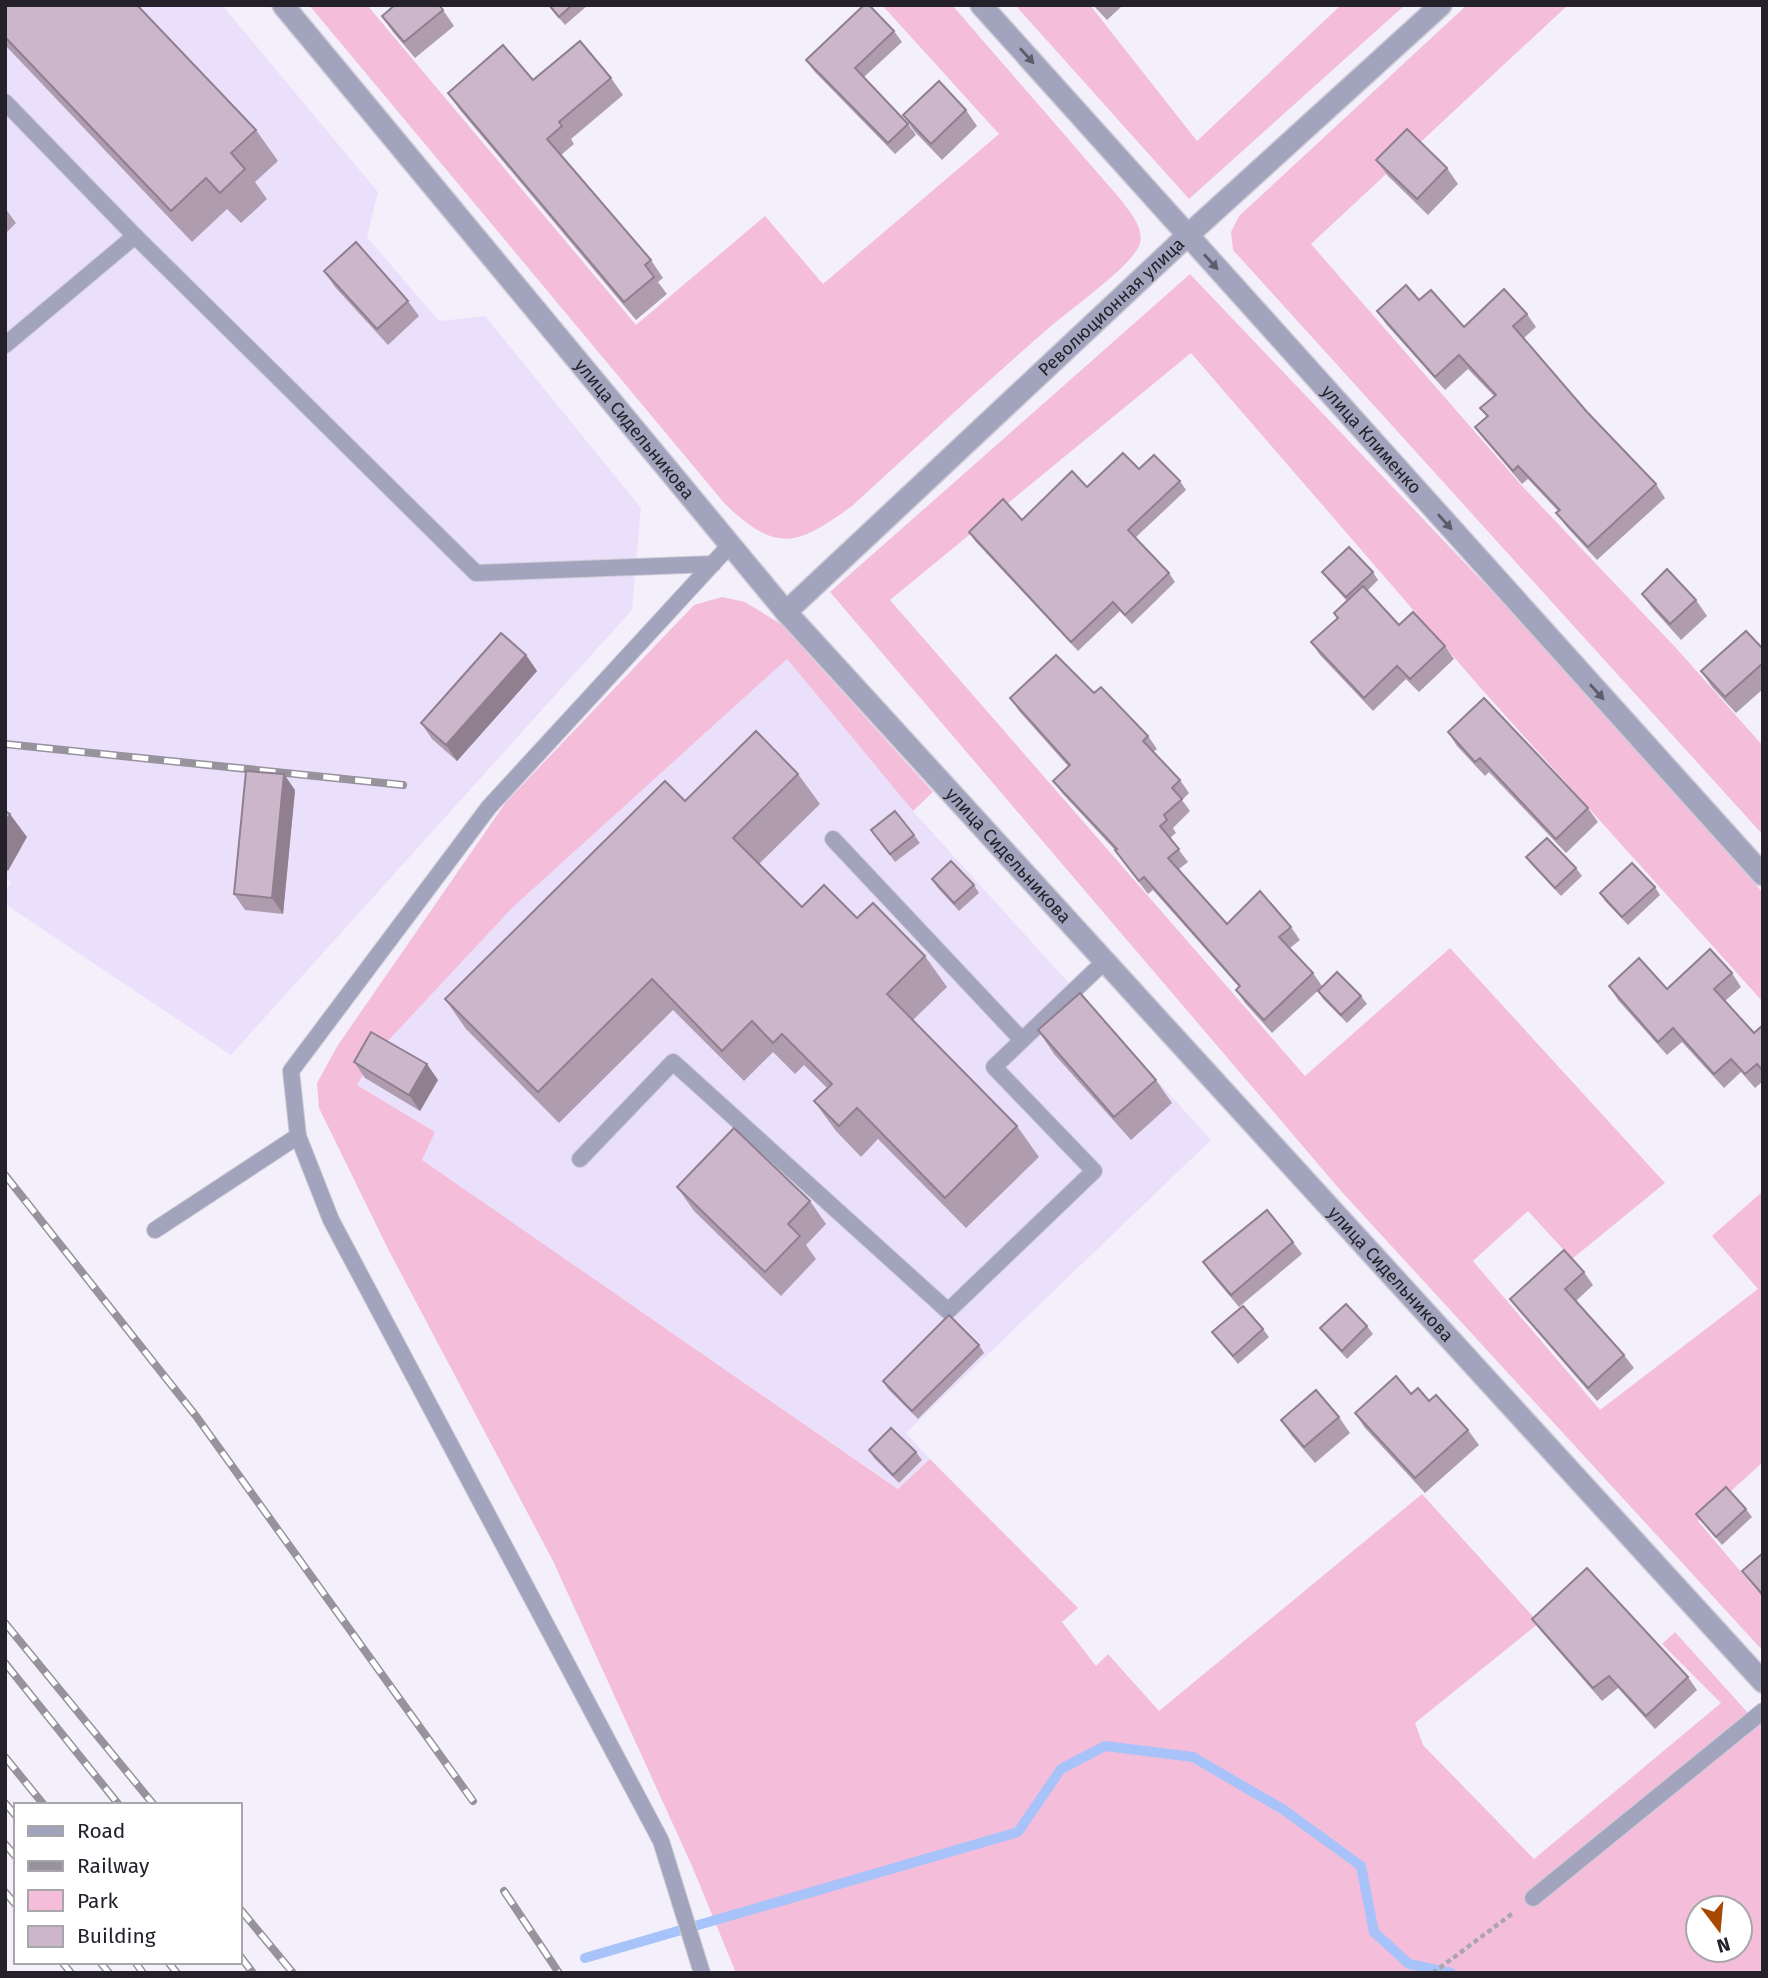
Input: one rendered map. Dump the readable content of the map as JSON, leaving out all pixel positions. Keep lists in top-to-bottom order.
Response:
{
  "streets": {
    "street": ["Революционная улица", "улица Сидельникова", "улица Клименко"]
  },
  "crossings": [
    ["Революционная улица", "улица Сидельникова"],
    ["Революционная улица", "улица Клименко"]
  ],
  "one_way": ["улица Клименко"],
  "legend": [
    "Road",
    "Railway",
    "Park",
    "Building"
  ],
  "north": "bottom"
}
